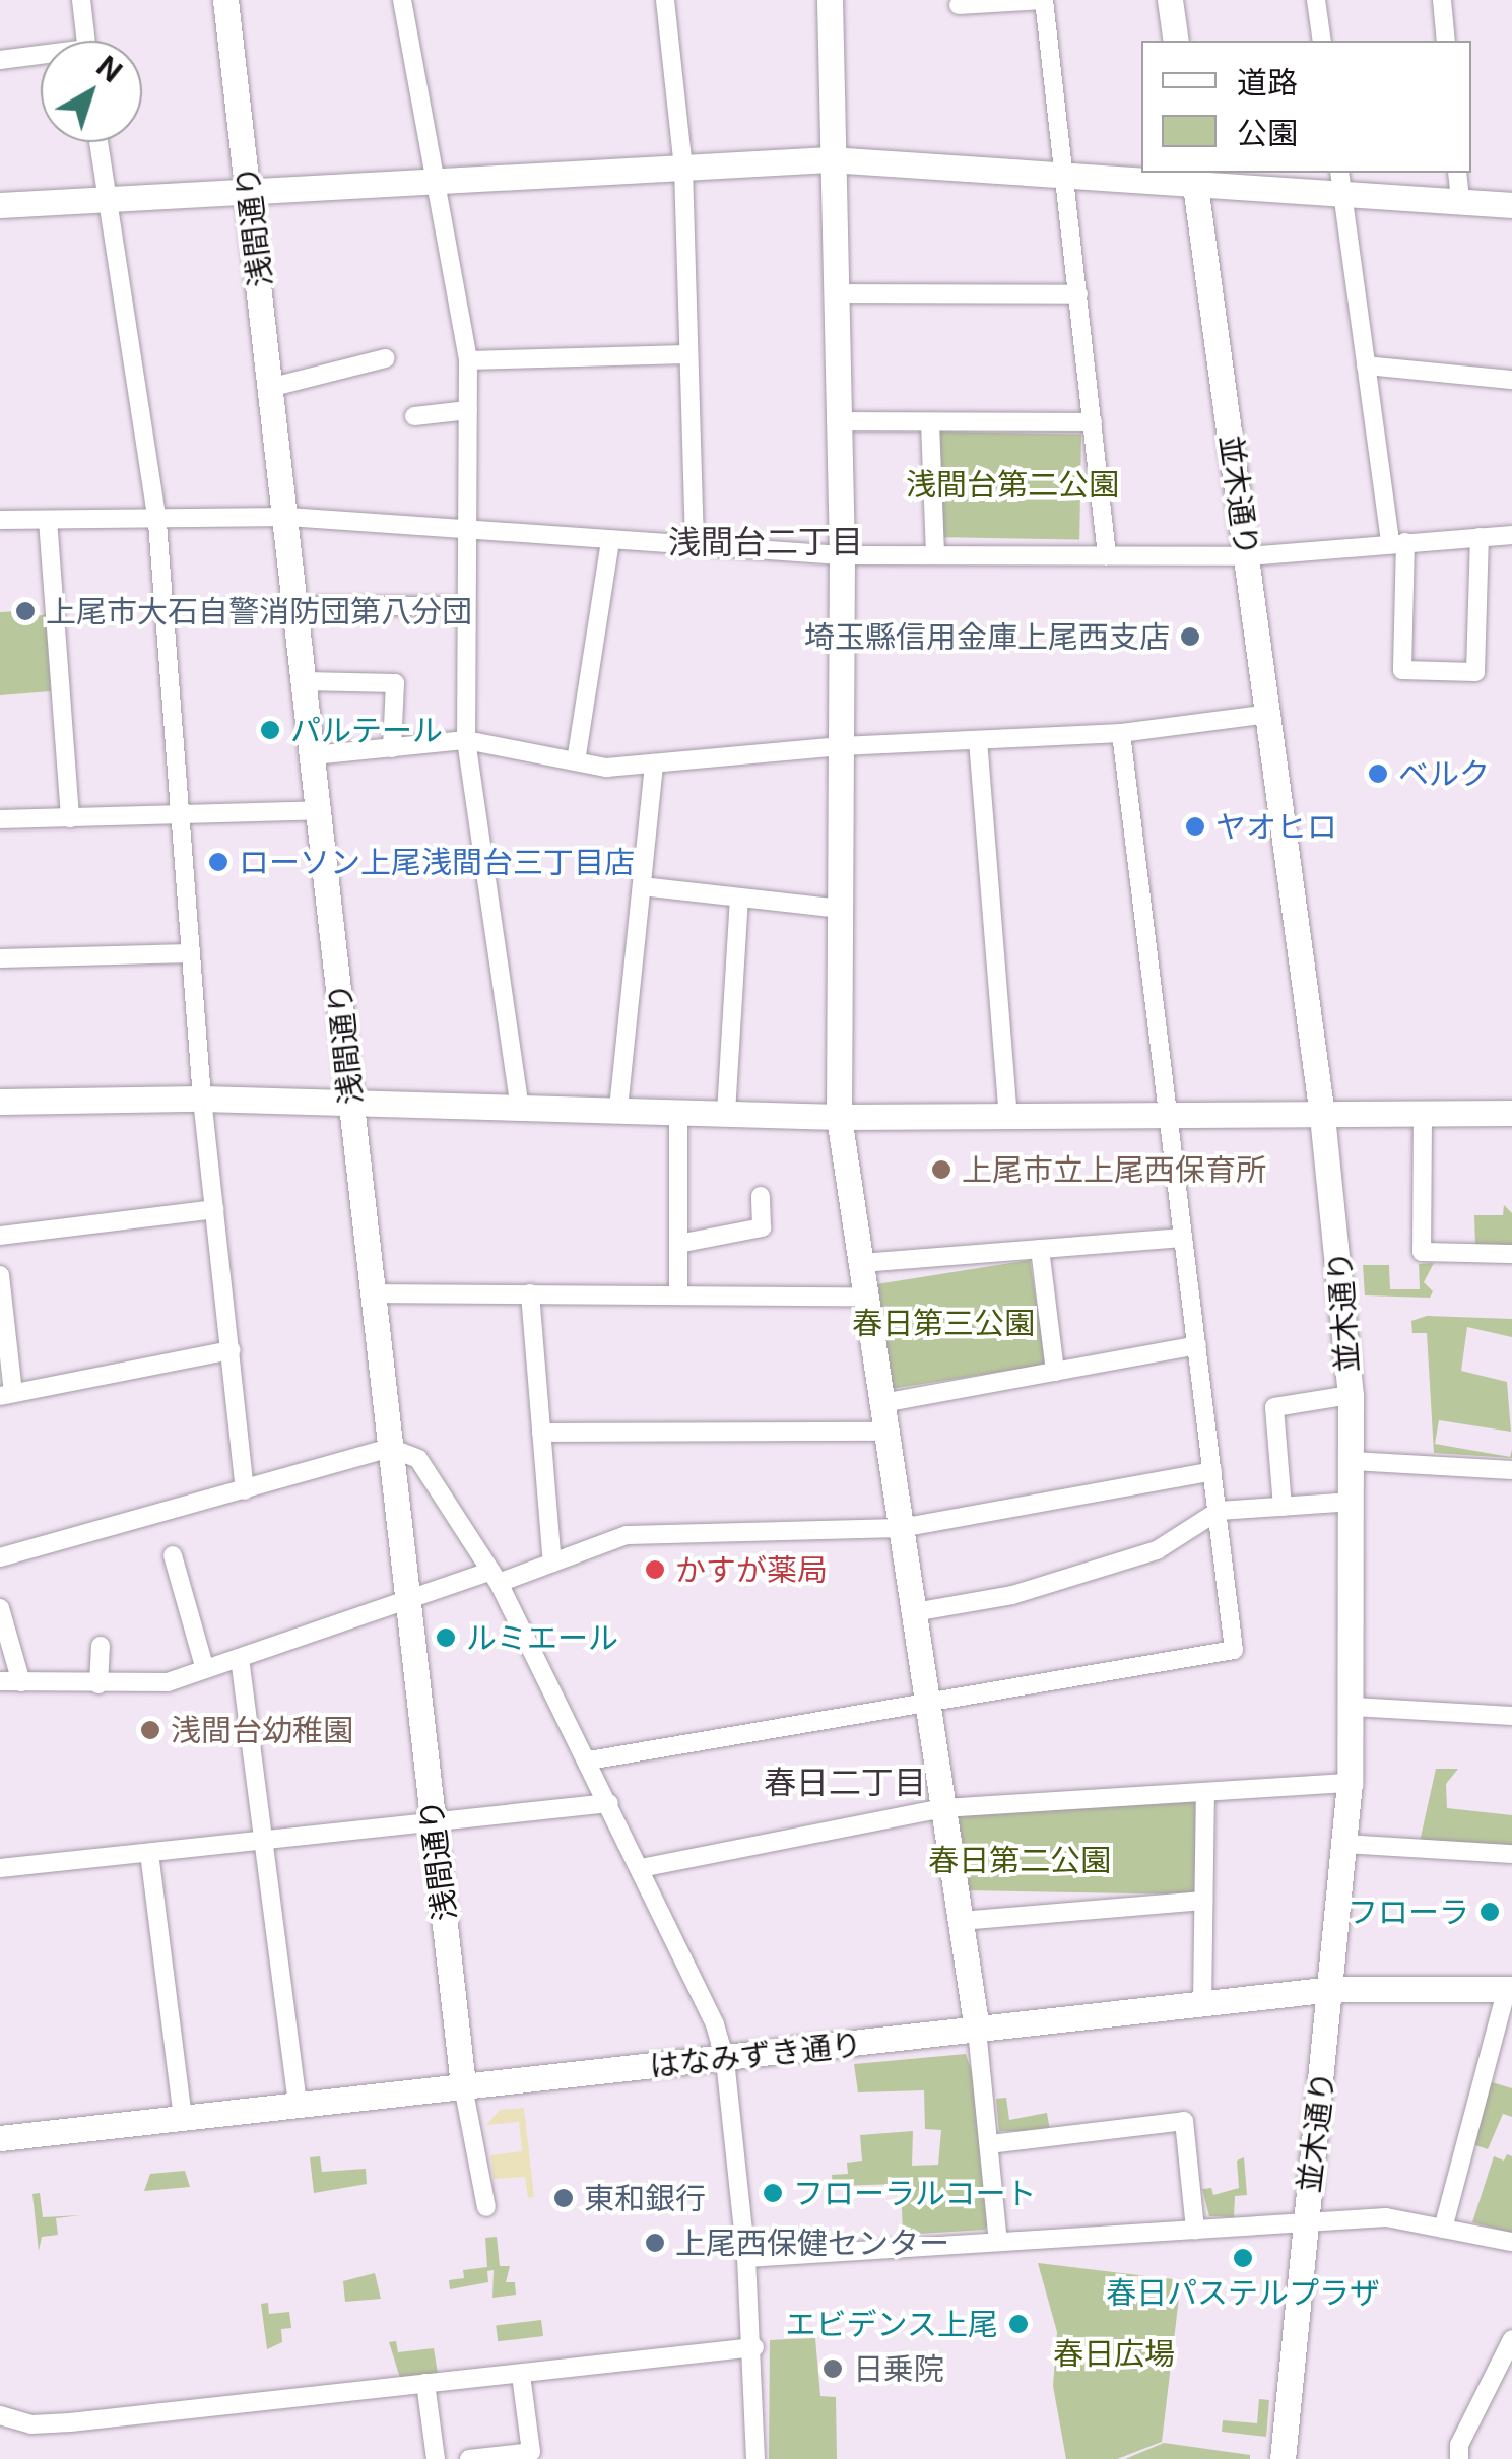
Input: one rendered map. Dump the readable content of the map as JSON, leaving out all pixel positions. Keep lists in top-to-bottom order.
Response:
{
  "streets": {
    "street": ["浅間通り", "並木通り", "はなみずき通り"]
  },
  "crossings": [
    ["浅間通り", "はなみずき通り"],
    ["並木通り", "はなみずき通り"]
  ],
  "districts": ["浅間台二丁目", "春日二丁目"],
  "parks": [
    "浅間台第二公園",
    "春日第三公園",
    "春日第二公園",
    "春日広場"
  ],
  "places": [
    "上尾市大石自警消防団第八分団",
    "埼玉縣信用金庫上尾西支店",
    "パルテール",
    "ベルク",
    "ヤオヒロ",
    "ローソン上尾浅間台三丁目店",
    "上尾市立上尾西保育所",
    "かすが薬局",
    "ルミエール",
    "浅間台幼稚園",
    "フローラ",
    "フローラルコート",
    "東和銀行",
    "上尾西保健センター",
    "春日パステルプラザ",
    "エビデンス上尾",
    "日乗院"
  ],
  "legend": ["道路", "公園"],
  "north": "top right"
}
